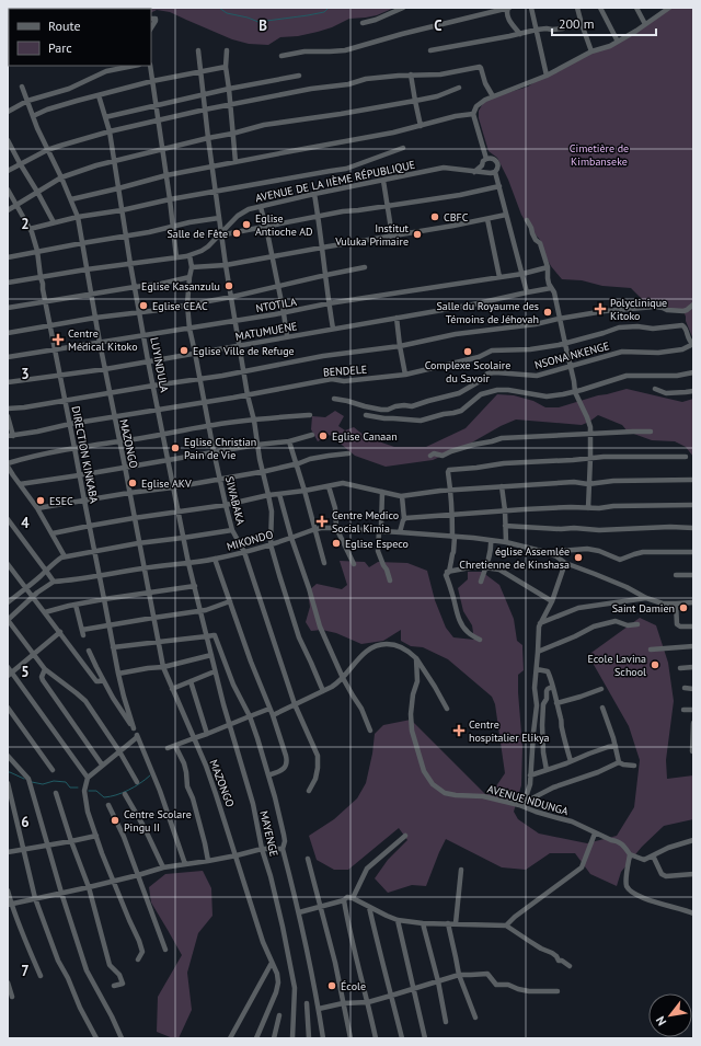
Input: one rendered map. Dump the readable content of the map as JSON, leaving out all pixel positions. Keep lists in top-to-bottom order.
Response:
{
  "streets": {
    "street": [
      "AVENUE DE LA IIÈME RÉPUBLIQUE",
      "NTOTILA",
      "MATUMUENE",
      "NSONA NKENGE",
      "LUYINDULA",
      "BENDELE",
      "MAZONGO",
      "DIRECTION KINKABA",
      "SIWABAKA",
      "MIKONDO",
      "AVENUE NDUNGA",
      "MAYENGE"
    ]
  },
  "crossings": [
    ["AVENUE DE LA IIÈME RÉPUBLIQUE", "LUYINDULA"],
    ["AVENUE DE LA IIÈME RÉPUBLIQUE", "MAZONGO"],
    ["AVENUE DE LA IIÈME RÉPUBLIQUE", "DIRECTION KINKABA"],
    ["AVENUE DE LA IIÈME RÉPUBLIQUE", "SIWABAKA"],
    ["NTOTILA", "LUYINDULA"],
    ["NTOTILA", "MAZONGO"],
    ["NTOTILA", "DIRECTION KINKABA"],
    ["NTOTILA", "SIWABAKA"],
    ["MATUMUENE", "LUYINDULA"],
    ["MATUMUENE", "MAZONGO"],
    ["MATUMUENE", "DIRECTION KINKABA"],
    ["MATUMUENE", "SIWABAKA"],
    ["NSONA NKENGE", "BENDELE"],
    ["LUYINDULA", "BENDELE"],
    ["LUYINDULA", "MIKONDO"],
    ["LUYINDULA", "MAYENGE"],
    ["BENDELE", "MAZONGO"],
    ["BENDELE", "DIRECTION KINKABA"],
    ["BENDELE", "SIWABAKA"],
    ["MAZONGO", "MIKONDO"],
    ["DIRECTION KINKABA", "MIKONDO"],
    ["SIWABAKA", "MIKONDO"]
  ],
  "parks": ["Cimetière de Kimbanseke"],
  "places": {
    "other": [
      "CBFC",
      "Eglise Antioche AD",
      "Salle de Fête",
      "Institut Vuluka Primaire",
      "Eglise Kasanzulu",
      "Eglise CEAC",
      "Salle du Royaume des Témoins de Jéhovah",
      "Eglise Ville de Refuge",
      "Complexe Scolaire du Savoir",
      "Eglise Canaan",
      "Eglise Christian Pain de Vie",
      "Eglise AKV",
      "ESEC",
      "Eglise Especo",
      "église Assemlée Chretienne de Kinshasa",
      "Saint Damien",
      "Ecole Lavina School",
      "Centre Scolare Pingu II",
      "École"
    ],
    "health": [
      "Polyclinique Kitoko",
      "Centre Médical Kitoko",
      "Centre Medico Social Kimia",
      "Centre hospitalier Elikya"
    ]
  },
  "legend": ["Route", "Parc"],
  "scale_bar": "200 m",
  "north": "bottom left",
  "grid": {
    "columns": ["B", "C"],
    "rows": [
      "2",
      "3",
      "4",
      "5",
      "6",
      "7"
    ]
  }
}
